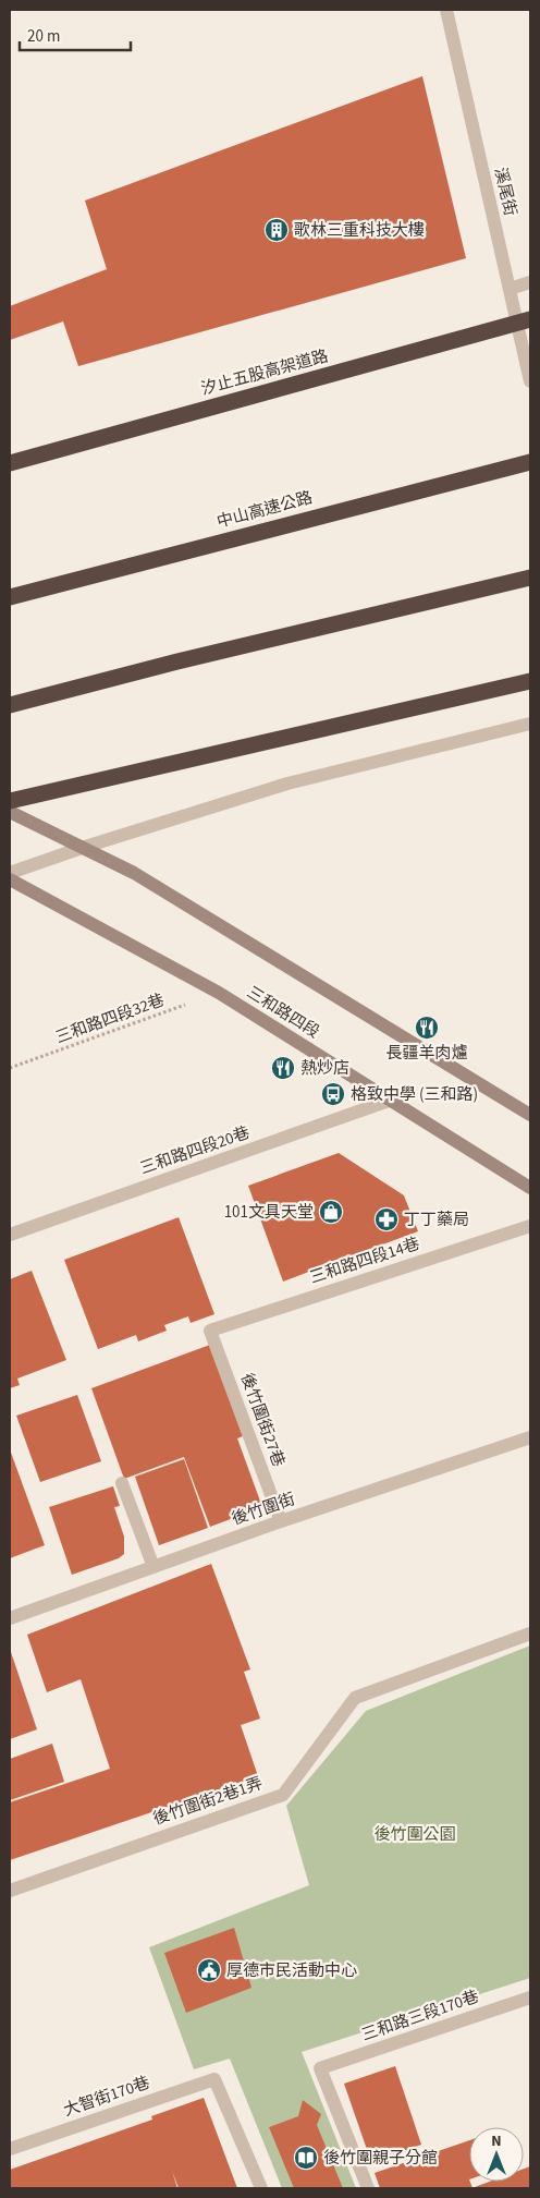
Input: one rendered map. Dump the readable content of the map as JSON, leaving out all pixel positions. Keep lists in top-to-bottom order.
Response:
{
  "streets": {
    "highway": ["汐止五股高架道路", "中山高速公路"],
    "main road": ["三和路四段"],
    "street": [
      "溪尾街",
      "三和路四段20巷",
      "三和路四段14巷",
      "後竹圍街27巷",
      "後竹圍街",
      "後竹圍街2巷1弄",
      "三和路三段170巷",
      "大智街170巷"
    ],
    "path": ["三和路四段32巷"]
  },
  "crossings": [
    ["三和路四段", "三和路四段32巷"],
    ["三和路四段", "三和路四段20巷"],
    ["三和路四段14巷", "後竹圍街27巷"],
    ["後竹圍街27巷", "後竹圍街"]
  ],
  "parks": ["後竹圍公園"],
  "places": {
    "building": ["歌林三重科技大樓"],
    "restaurant": ["長疆羊肉爐", "熱炒店"],
    "bus stop": ["格致中學 (三和路)"],
    "shop": ["101文具天堂"],
    "pharmacy": ["丁丁藥局"],
    "public building": ["厚德市民活動中心"],
    "library": ["後竹圍親子分館"]
  },
  "scale_bar": "20 m",
  "north": "top"
}
